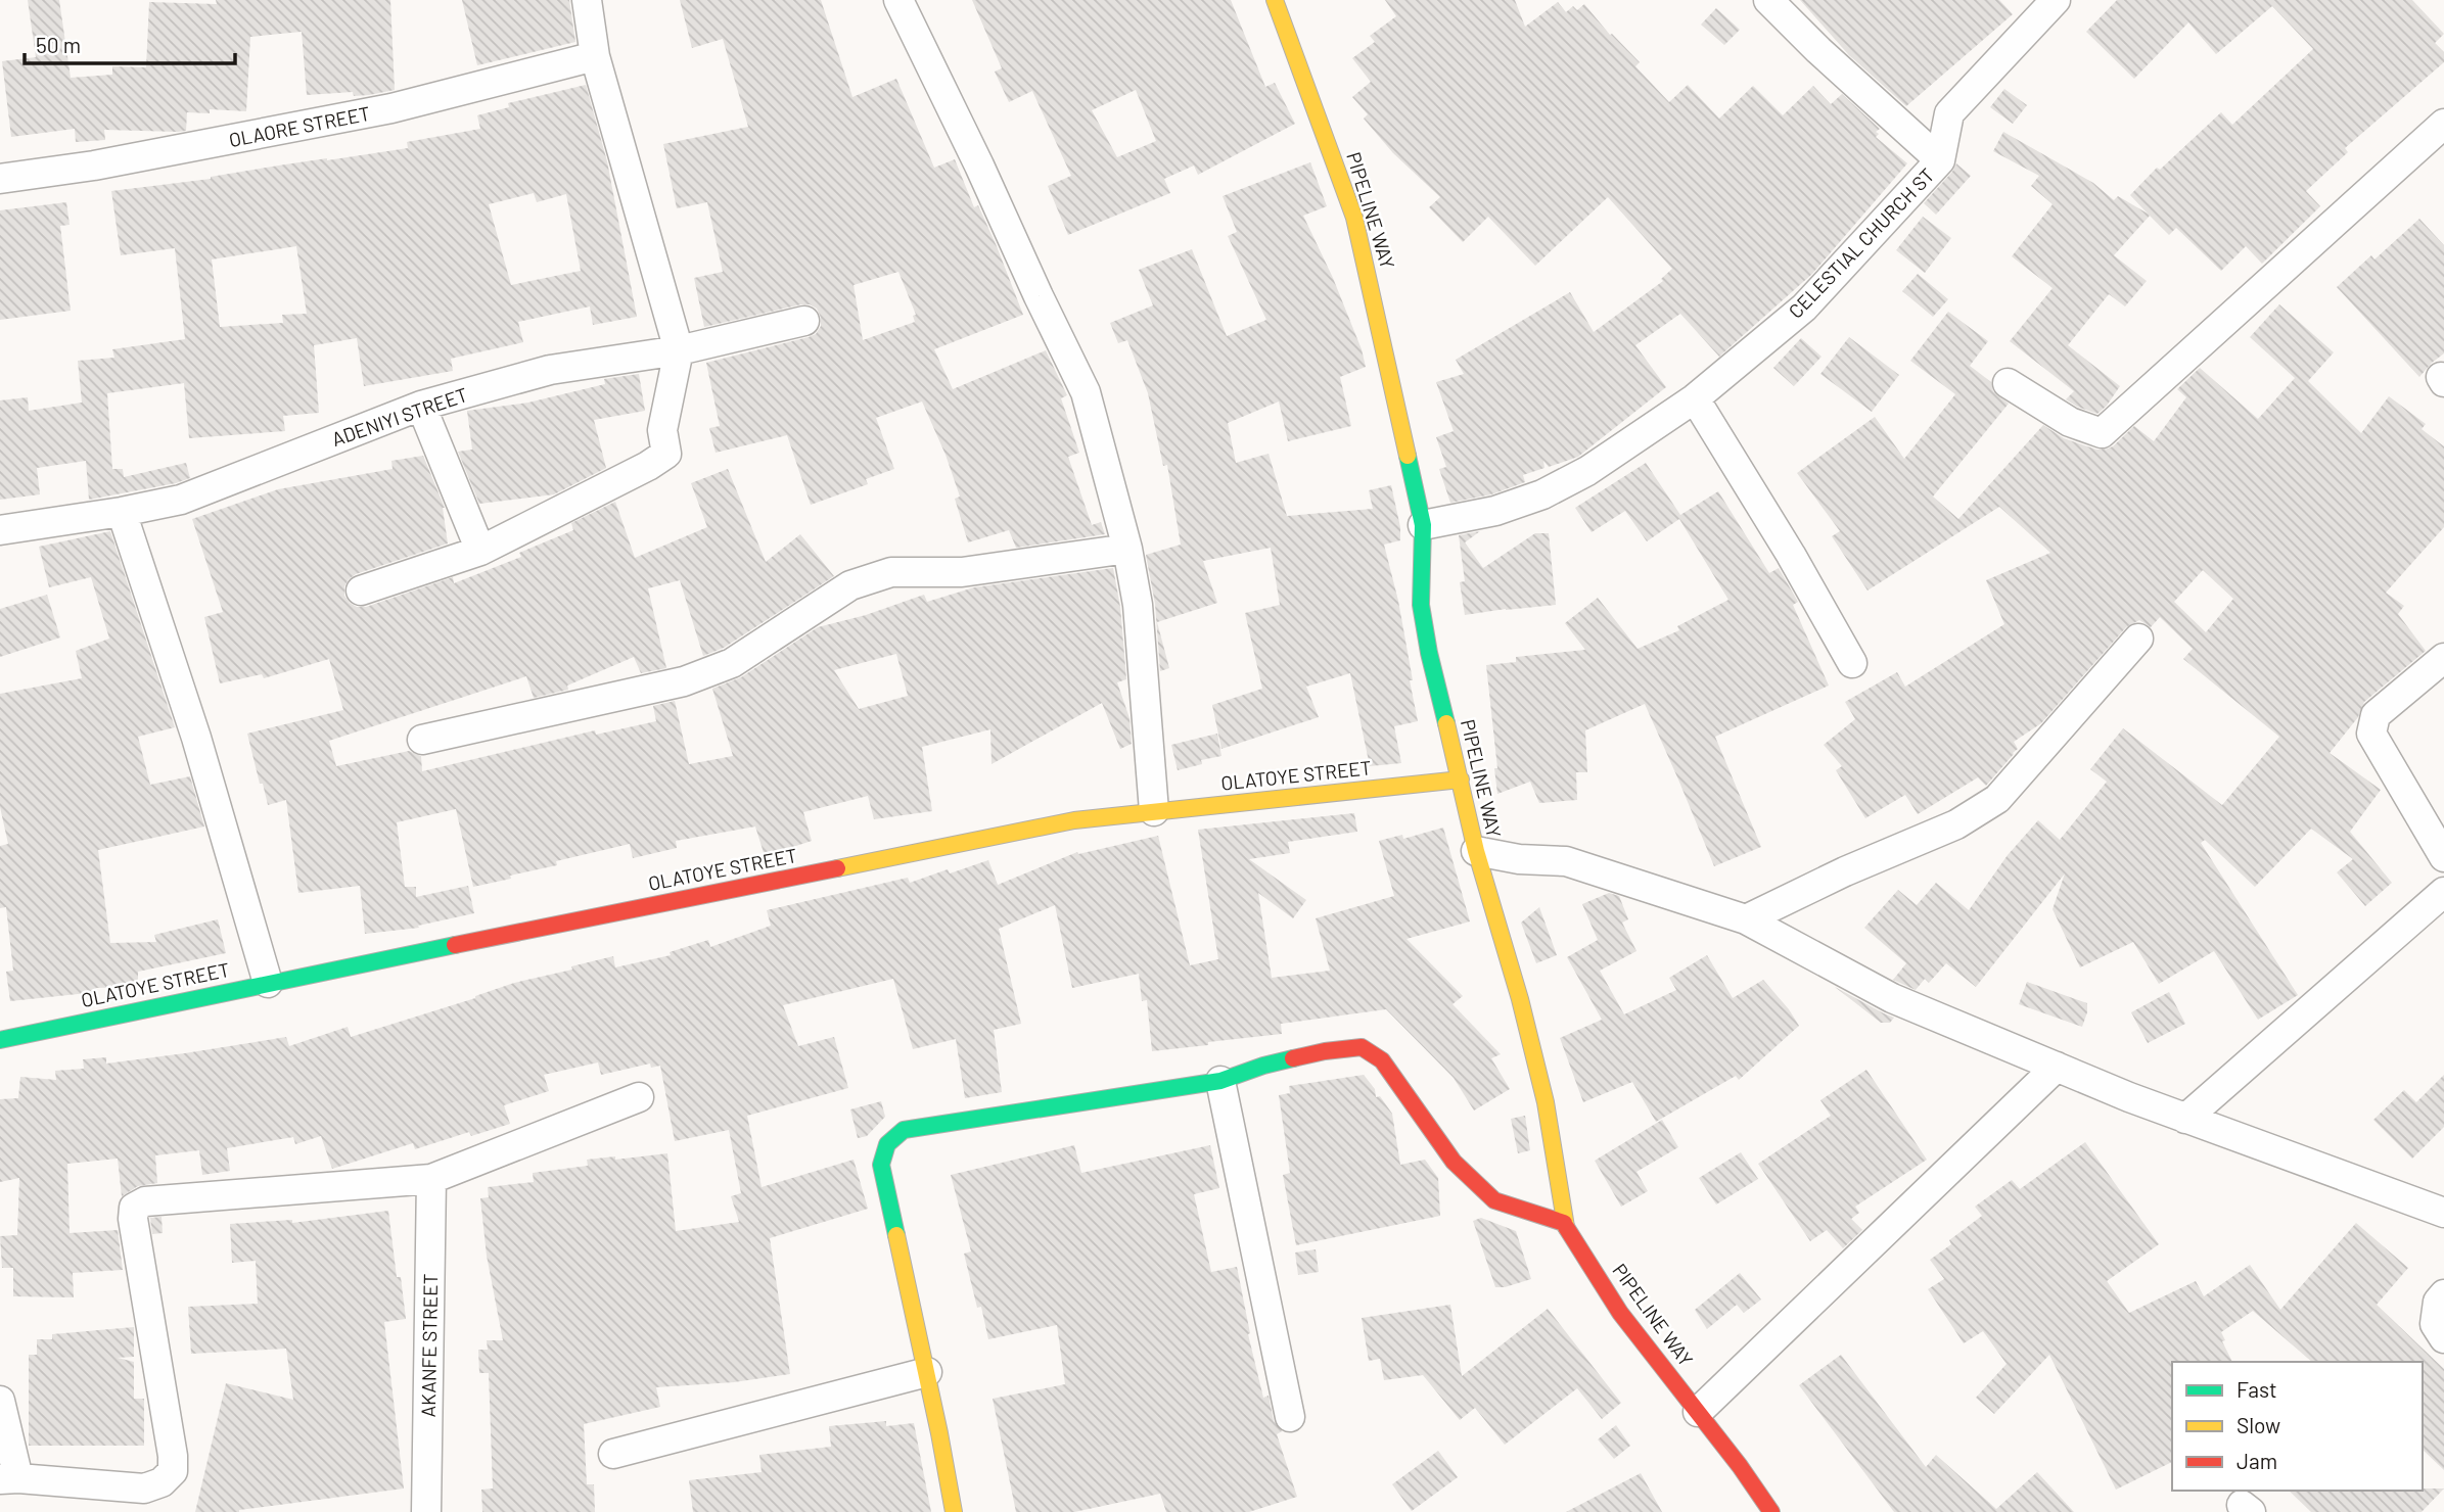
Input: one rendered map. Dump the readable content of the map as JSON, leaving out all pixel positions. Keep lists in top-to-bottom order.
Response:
{
  "streets": {
    "street": [
      "OLAORE STREET",
      "PIPELINE WAY",
      "CELESTIAL CHURCH ST",
      "ADENIYI STREET",
      "OLATOYE STREET",
      "AKANFE STREET"
    ]
  },
  "crossings": [
    ["PIPELINE WAY", "CELESTIAL CHURCH ST"],
    ["PIPELINE WAY", "OLATOYE STREET"]
  ],
  "legend": ["Fast", "Slow", "Jam"],
  "scale_bar": "50 m"
}
